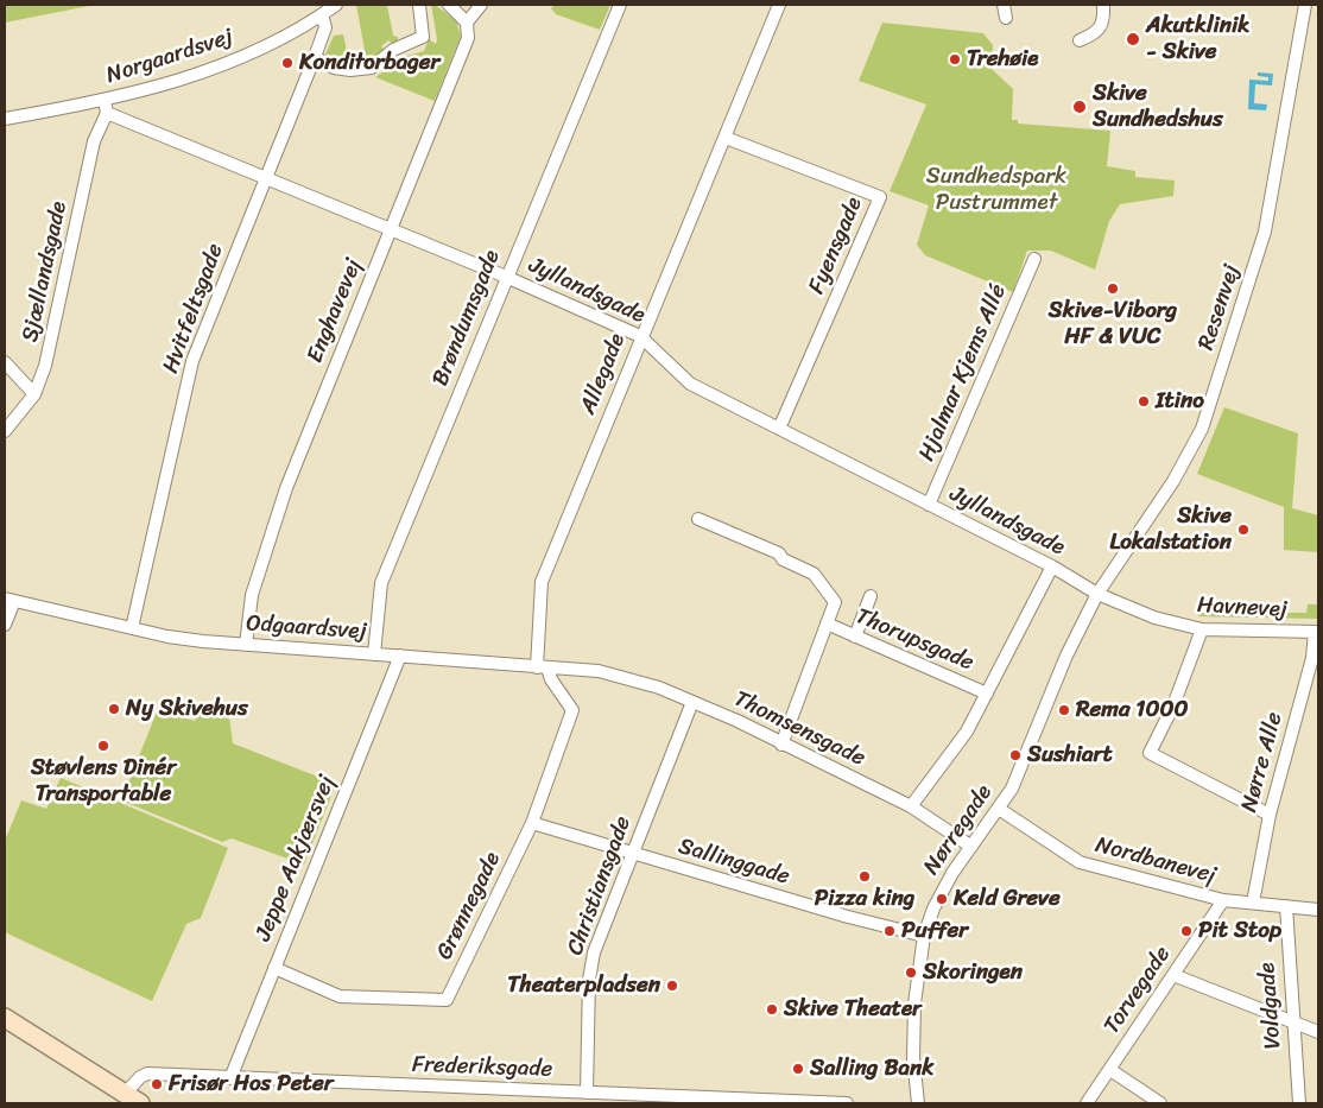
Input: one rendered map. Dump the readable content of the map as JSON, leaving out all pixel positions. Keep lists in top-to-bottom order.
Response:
{
  "streets": {
    "street": [
      "Norgaardsvej",
      "Fyensgade",
      "Sjællandsgade",
      "Jyllandsgade",
      "Resenvej",
      "Hvitfeltsgade",
      "Enghavevej",
      "Brøndumsgade",
      "Hjalmar Kjems Allé",
      "Allegade",
      "Havnevej",
      "Odgaardsvej",
      "Thorupsgade",
      "Thomsensgade",
      "Nørre Alle",
      "Nørregade",
      "Jeppe Aakjærsvej",
      "Nordbanevej",
      "Sallinggade",
      "Christiansgade",
      "Grønnegade",
      "Torvegade",
      "Voldgade",
      "Frederiksgade"
    ]
  },
  "crossings": [
    ["Norgaardsvej", "Sjællandsgade"],
    ["Norgaardsvej", "Jyllandsgade"],
    ["Norgaardsvej", "Hvitfeltsgade"],
    ["Fyensgade", "Jyllandsgade"],
    ["Fyensgade", "Allegade"],
    ["Sjællandsgade", "Jyllandsgade"],
    ["Jyllandsgade", "Resenvej"],
    ["Jyllandsgade", "Hvitfeltsgade"],
    ["Jyllandsgade", "Enghavevej"],
    ["Jyllandsgade", "Brøndumsgade"],
    ["Jyllandsgade", "Hjalmar Kjems Allé"],
    ["Jyllandsgade", "Allegade"],
    ["Jyllandsgade", "Havnevej"],
    ["Jyllandsgade", "Thorupsgade"],
    ["Jyllandsgade", "Nørregade"],
    ["Resenvej", "Havnevej"],
    ["Resenvej", "Nørregade"],
    ["Hvitfeltsgade", "Odgaardsvej"],
    ["Enghavevej", "Odgaardsvej"],
    ["Brøndumsgade", "Odgaardsvej"],
    ["Allegade", "Odgaardsvej"],
    ["Allegade", "Grønnegade"],
    ["Havnevej", "Nørre Alle"],
    ["Havnevej", "Nørregade"],
    ["Odgaardsvej", "Thomsensgade"],
    ["Odgaardsvej", "Jeppe Aakjærsvej"],
    ["Odgaardsvej", "Grønnegade"],
    ["Thorupsgade", "Thomsensgade"],
    ["Thomsensgade", "Nørregade"],
    ["Thomsensgade", "Christiansgade"],
    ["Nørre Alle", "Nordbanevej"],
    ["Nørregade", "Nordbanevej"],
    ["Nørregade", "Sallinggade"],
    ["Jeppe Aakjærsvej", "Grønnegade"],
    ["Jeppe Aakjærsvej", "Frederiksgade"],
    ["Nordbanevej", "Torvegade"],
    ["Nordbanevej", "Voldgade"],
    ["Sallinggade", "Christiansgade"],
    ["Sallinggade", "Grønnegade"],
    ["Christiansgade", "Frederiksgade"]
  ],
  "parks": ["Sundhedspark Pustrummet"],
  "places": [
    "Akutklinik - Skive",
    "Trehøie",
    "Konditorbager",
    "Skive Sundhedshus",
    "Skive-Viborg HF & VUC",
    "Itino",
    "Skive Lokalstation",
    "Ny Skivehus",
    "Rema 1000",
    "Støvlens Dinér Transportable",
    "Sushiart",
    "Pizza king",
    "Keld Greve",
    "Puffer",
    "Pit Stop",
    "Skoringen",
    "Theaterpladsen",
    "Skive Theater",
    "Salling Bank",
    "Frisør Hos Peter"
  ]
}
